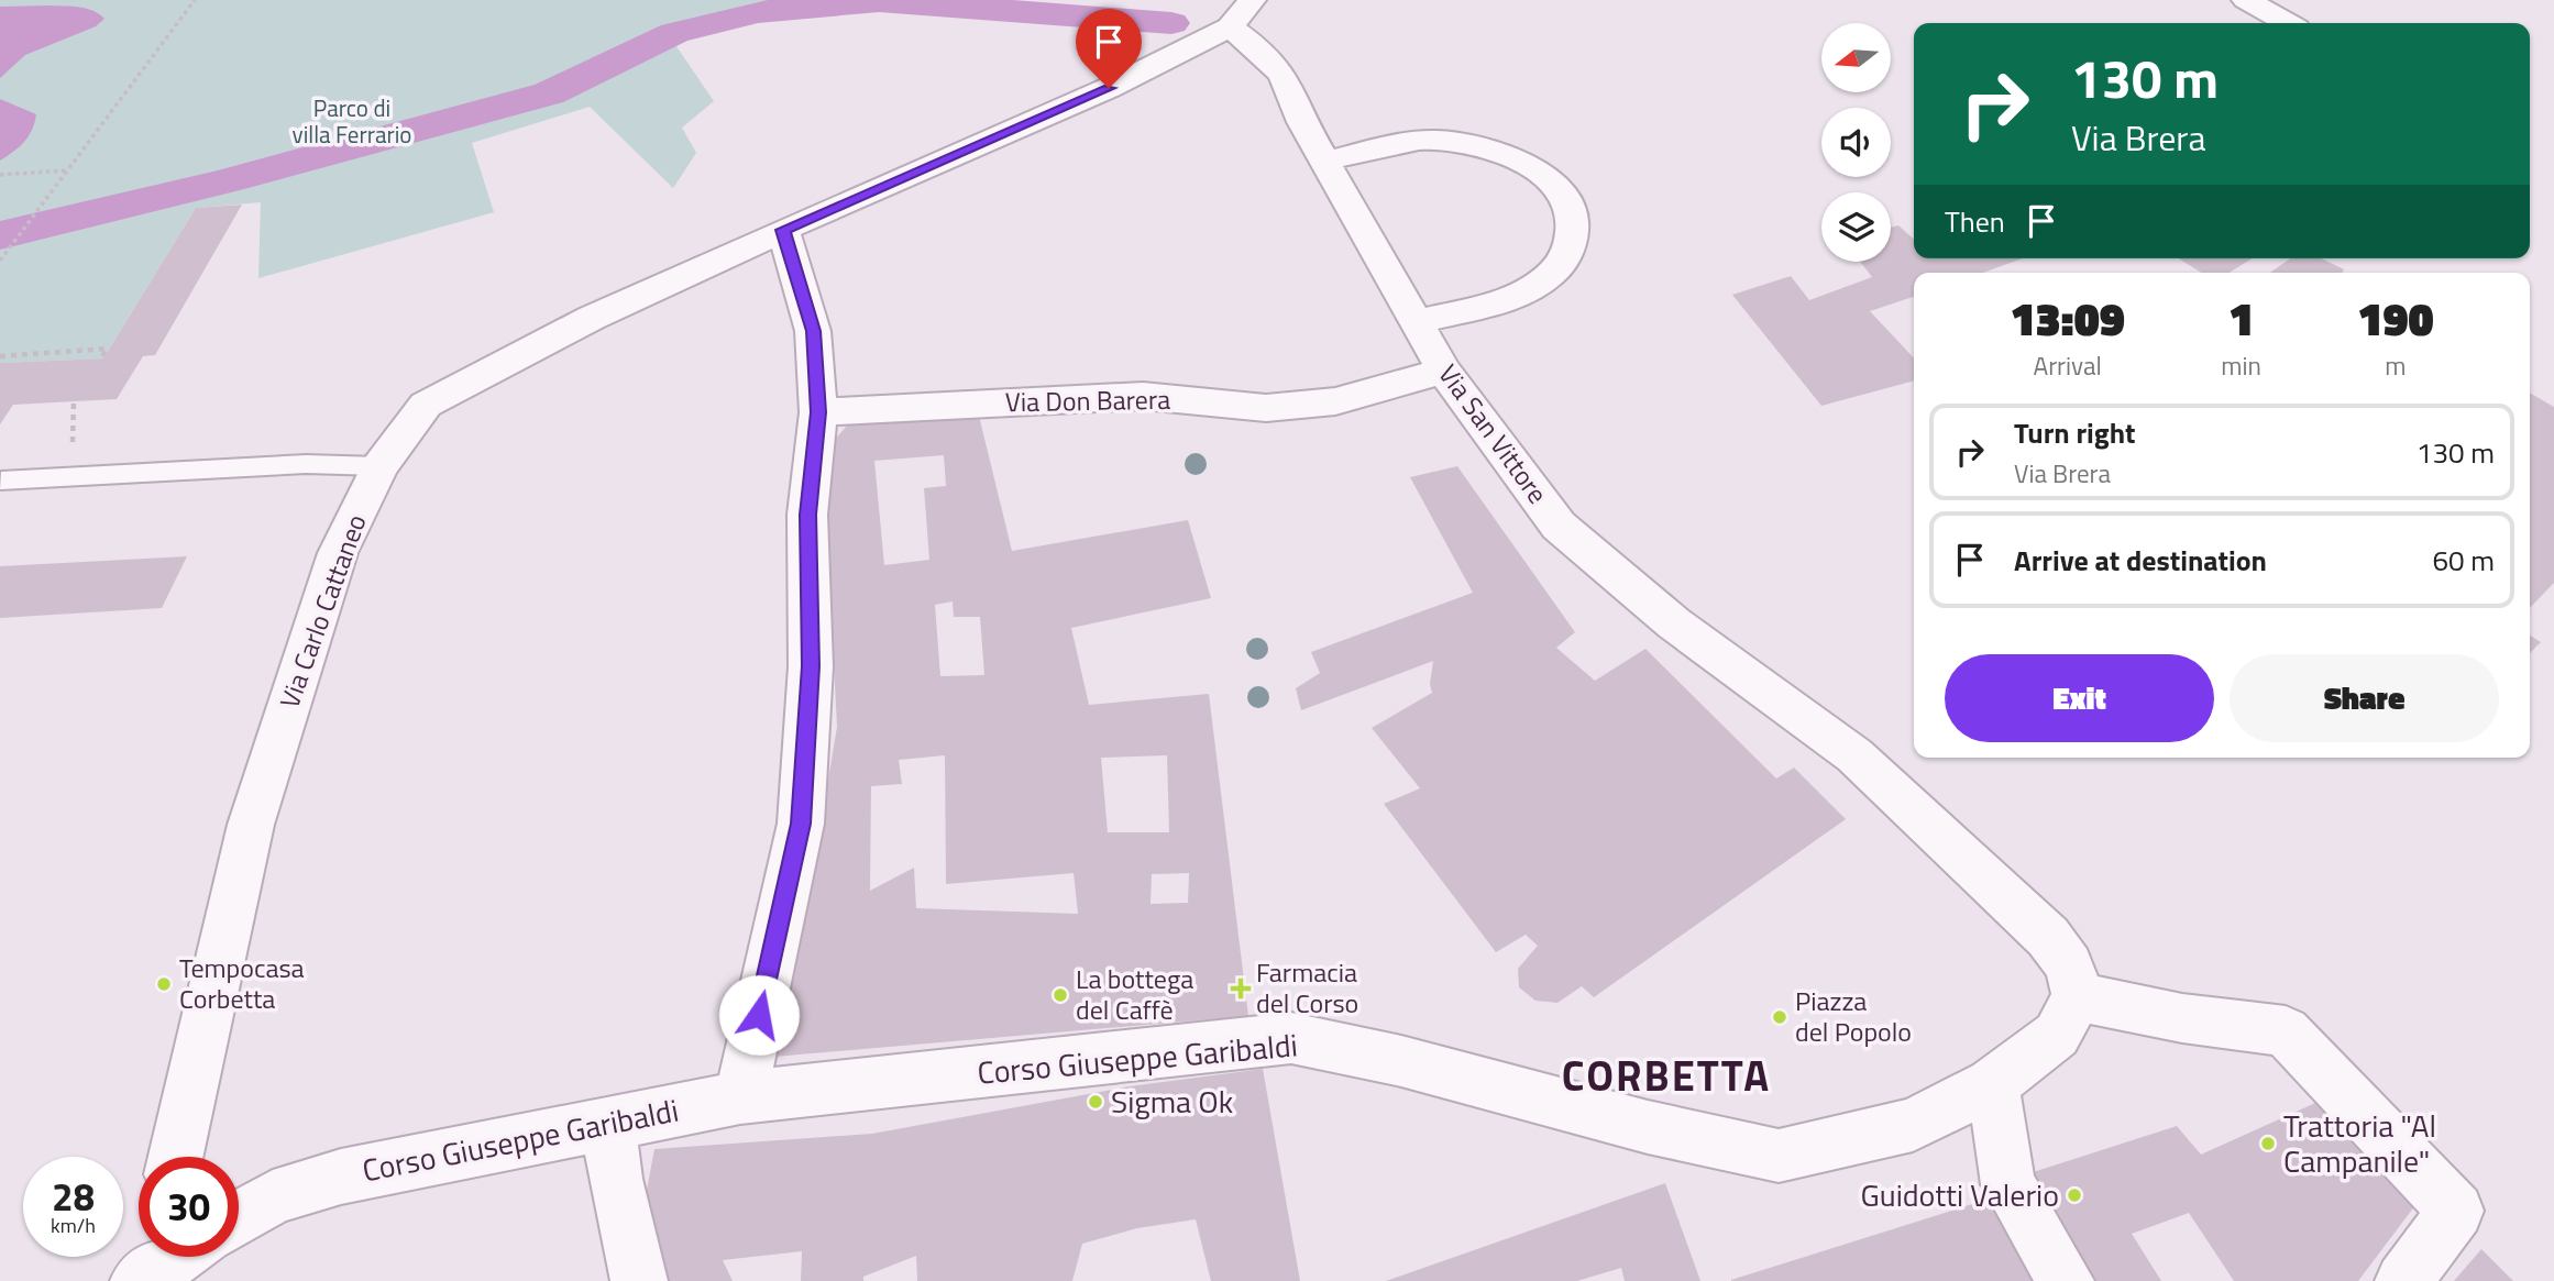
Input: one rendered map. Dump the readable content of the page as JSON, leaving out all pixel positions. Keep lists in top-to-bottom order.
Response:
{
  "streets": {
    "street": [
      "Via Don Barera",
      "Via San Vittore",
      "Via Carlo Cattaneo",
      "Corso Giuseppe Garibaldi"
    ]
  },
  "crossings": [
    ["Via Don Barera", "Via San Vittore"],
    ["Via San Vittore", "Via Carlo Cattaneo"],
    ["Via San Vittore", "Corso Giuseppe Garibaldi"]
  ],
  "districts": ["CORBETTA"],
  "parks": ["Parco di villa Ferrario"],
  "places": {
    "other": [
      "Tempocasa Corbetta",
      "La bottega del Caffè",
      "Piazza del Popolo",
      "Sigma Ok",
      "Trattoria \"Al Campanile\"",
      "Guidotti Valerio"
    ],
    "health": ["Farmacia del Corso"]
  },
  "north": "left",
  "page": {
    "turn": ["130 m", "Via Brera"],
    "then": "Then",
    "eta": [
      "13:09",
      "Arrival",
      "1",
      "min",
      "190",
      "m"
    ],
    "list": [
      {
        "name": "Turn right",
        "note": "Via Brera",
        "value": "130 m"
      },
      {
        "name": "Arrive at destination",
        "value": "60 m"
      }
    ],
    "buttons": ["Exit", "Share"],
    "speed": "28 km/h",
    "limit": "30"
  }
}
